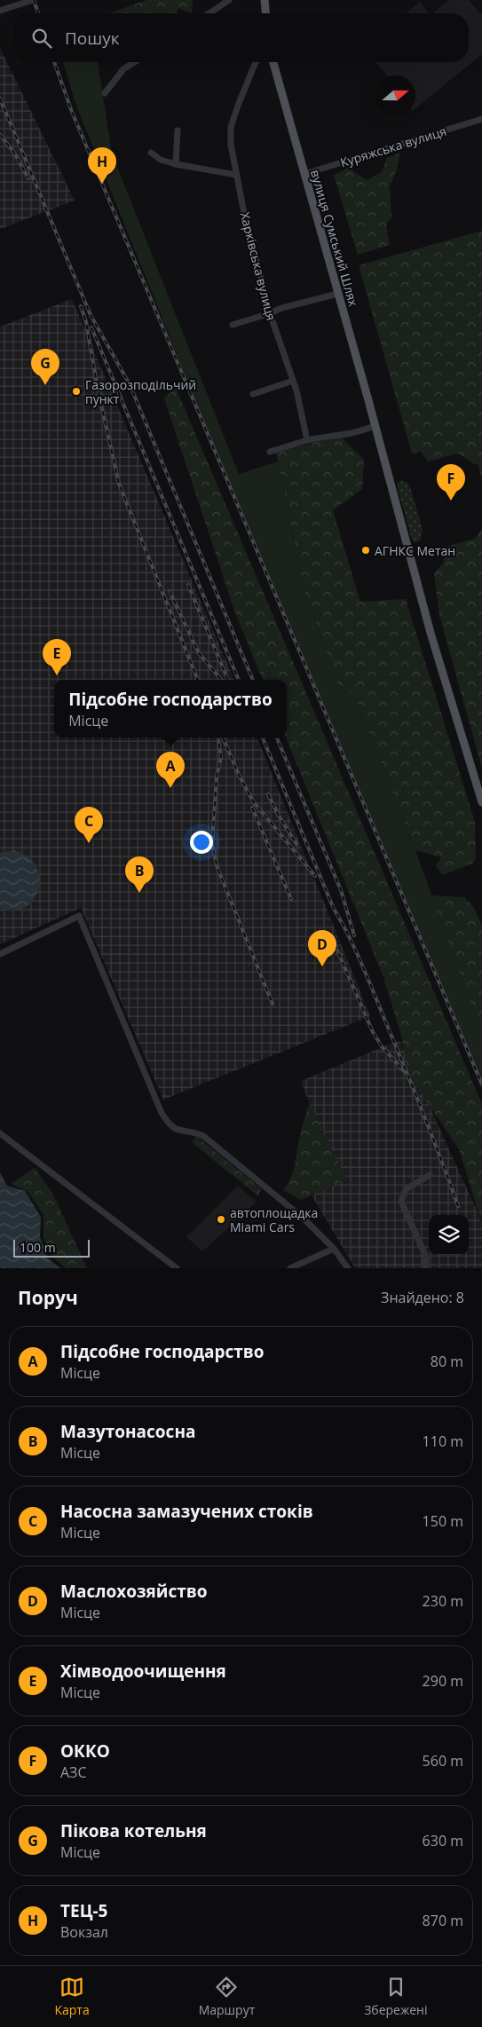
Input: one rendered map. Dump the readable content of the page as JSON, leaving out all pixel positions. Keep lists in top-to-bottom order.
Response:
{
  "streets": {
    "main road": ["вулиця Сумський Шлях"],
    "street": ["Куряжська вулиця", "Харківська вулиця"]
  },
  "crossings": [
    ["Куряжська вулиця", "вулиця Сумський Шлях"]
  ],
  "places": ["Газорозподільчий пункт", "АГНКС Метан", "автоплощадка Miami Cars"],
  "scale_bar": "100 m",
  "north": "right",
  "page": {
    "search": "Пошук",
    "pins": [
      "H",
      "G",
      "F",
      "E",
      "A",
      "C",
      "B",
      "D"
    ],
    "popup": ["Підсобне господарство", "Місце"],
    "scale": "100 m",
    "heading": ["Поруч", "Знайдено: 8"],
    "list": [
      {
        "mark": "A",
        "name": "Підсобне господарство",
        "note": "Місце",
        "value": "80 m"
      },
      {
        "mark": "B",
        "name": "Мазутонасосна",
        "note": "Місце",
        "value": "110 m"
      },
      {
        "mark": "C",
        "name": "Насосна замазучених стоків",
        "note": "Місце",
        "value": "150 m"
      },
      {
        "mark": "D",
        "name": "Маслохозяйство",
        "note": "Місце",
        "value": "230 m"
      },
      {
        "mark": "E",
        "name": "Хімводоочищення",
        "note": "Місце",
        "value": "290 m"
      },
      {
        "mark": "F",
        "name": "ОККО",
        "note": "АЗС",
        "value": "560 m"
      },
      {
        "mark": "G",
        "name": "Пікова котельня",
        "note": "Місце",
        "value": "630 m"
      },
      {
        "mark": "H",
        "name": "ТЕЦ-5",
        "note": "Вокзал",
        "value": "870 m"
      }
    ],
    "nav": ["Карта", "Маршрут", "Збережені"]
  }
}
